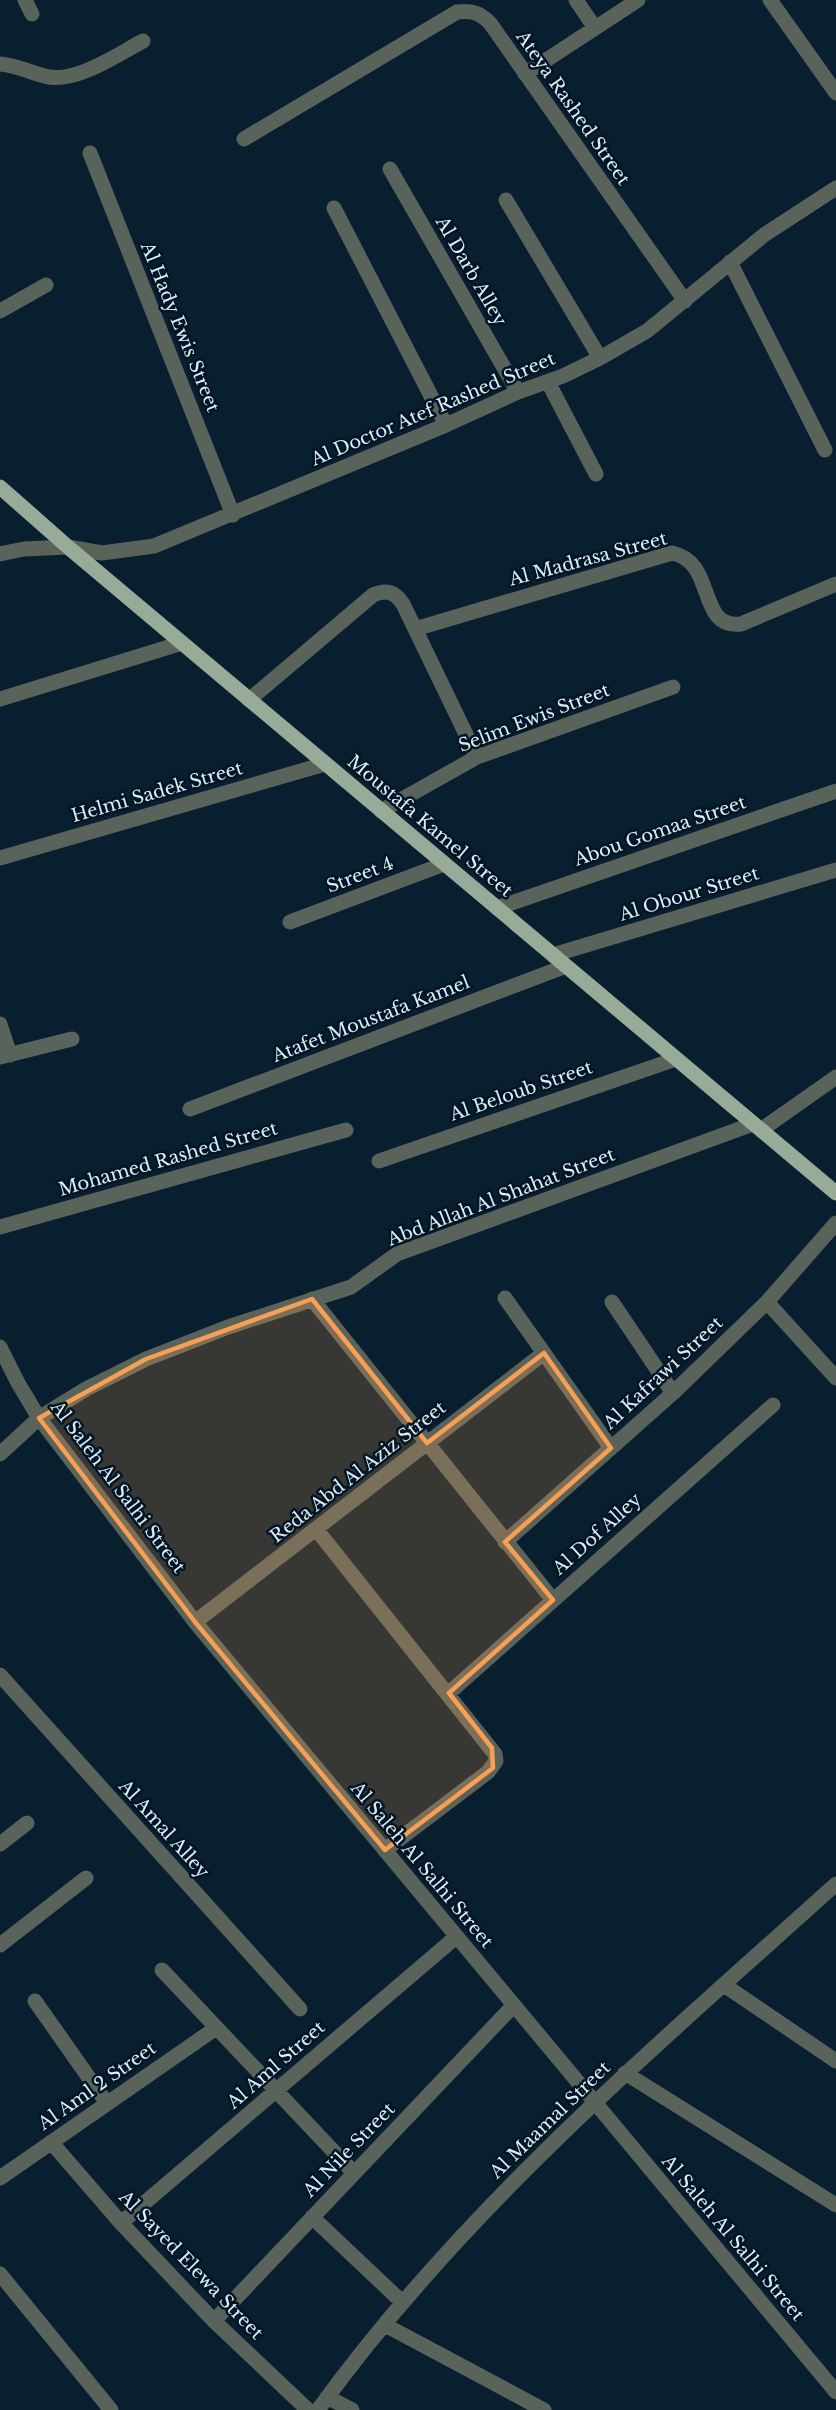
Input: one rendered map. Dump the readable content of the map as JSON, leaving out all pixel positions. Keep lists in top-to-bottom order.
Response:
{
  "streets": {
    "main road": ["Moustafa Kamel Street"],
    "street": [
      "Ateya Rashed Street",
      "Al Darb Alley",
      "Al Hady Ewis Street",
      "Al Doctor Atef Rashed Street",
      "Al Madrasa Street",
      "Selim Ewis Street",
      "Helmi Sadek Street",
      "Abou Gomaa Street",
      "Street 4",
      "Al Obour Street",
      "Atafet Moustafa Kamel",
      "Al Beloub Street",
      "Mohamed Rashed Street",
      "Abd Allah Al Shahat Street",
      "Al Kafrawi Street",
      "Reda Abd Al Aziz Street",
      "Al Saleh Al Salhi Street",
      "Al Dof Alley",
      "Al Amal Alley",
      "Al Aml Street",
      "Al Aml 2 Street",
      "Al Maamal Street",
      "Al Nile Street",
      "Al Sayed Elewa Street"
    ]
  },
  "crossings": [
    ["Ateya Rashed Street", "Al Doctor Atef Rashed Street"],
    ["Al Darb Alley", "Al Doctor Atef Rashed Street"],
    ["Al Hady Ewis Street", "Al Doctor Atef Rashed Street"],
    ["Al Doctor Atef Rashed Street", "Moustafa Kamel Street"],
    ["Selim Ewis Street", "Moustafa Kamel Street"],
    ["Helmi Sadek Street", "Moustafa Kamel Street"],
    ["Moustafa Kamel Street", "Abou Gomaa Street"],
    ["Moustafa Kamel Street", "Street 4"],
    ["Moustafa Kamel Street", "Al Obour Street"],
    ["Moustafa Kamel Street", "Atafet Moustafa Kamel"],
    ["Moustafa Kamel Street", "Al Beloub Street"],
    ["Moustafa Kamel Street", "Abd Allah Al Shahat Street"],
    ["Abd Allah Al Shahat Street", "Al Saleh Al Salhi Street"],
    ["Reda Abd Al Aziz Street", "Al Saleh Al Salhi Street"],
    ["Al Saleh Al Salhi Street", "Al Aml Street"],
    ["Al Saleh Al Salhi Street", "Al Maamal Street"],
    ["Al Saleh Al Salhi Street", "Al Nile Street"],
    ["Al Aml Street", "Al Sayed Elewa Street"],
    ["Al Aml 2 Street", "Al Sayed Elewa Street"],
    ["Al Nile Street", "Al Sayed Elewa Street"]
  ]
}
